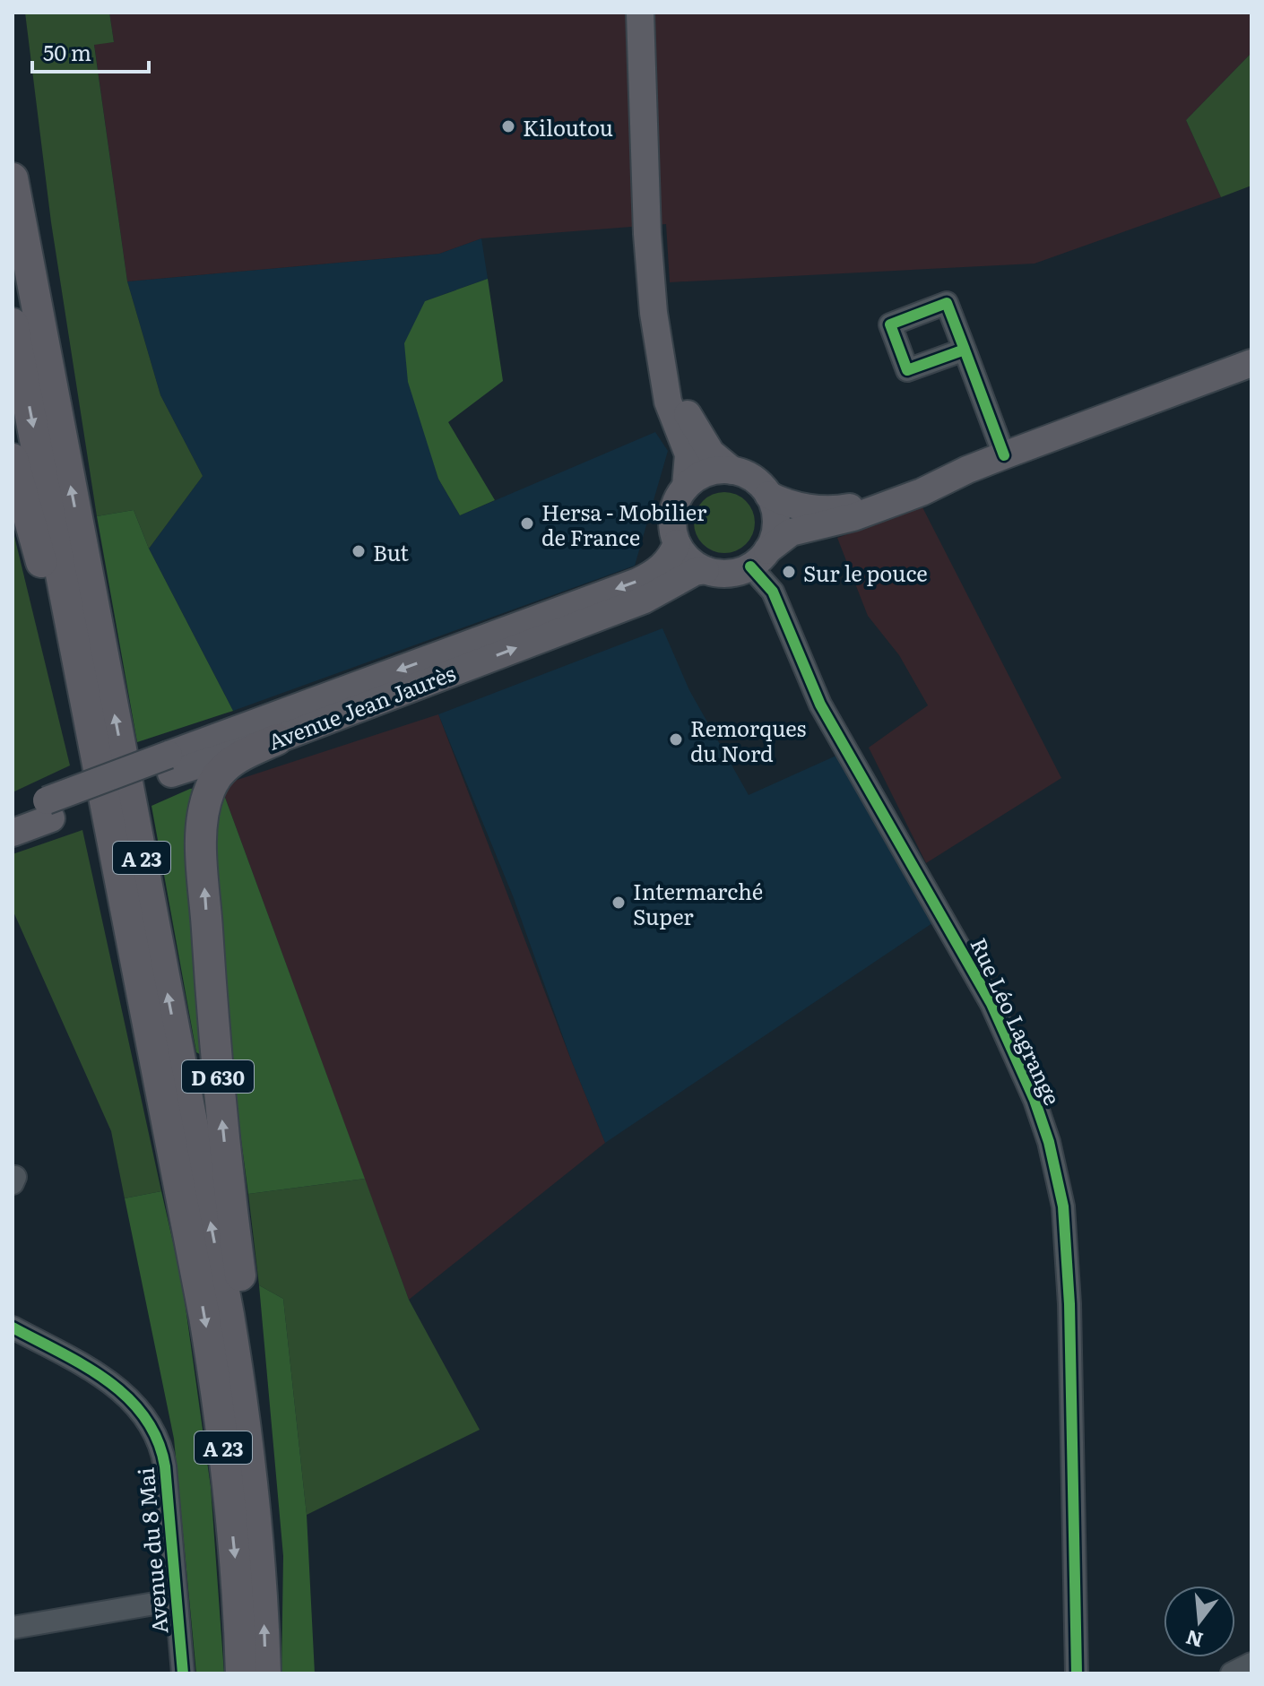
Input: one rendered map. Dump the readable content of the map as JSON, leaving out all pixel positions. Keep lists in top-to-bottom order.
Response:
{
  "streets": {
    "highway": ["A 23", "D 630"],
    "main road": ["Avenue Jean Jaurès"],
    "street": ["Rue Léo Lagrange", "Avenue du 8 Mai"]
  },
  "crossings": [
    ["Avenue Jean Jaurès", "Rue Léo Lagrange"],
    ["Avenue Jean Jaurès", "D 630"],
    ["A 23", "D 630"]
  ],
  "places": [
    "Kiloutou",
    "Hersa - Mobilier de France",
    "But",
    "Sur le pouce",
    "Remorques du Nord",
    "Intermarché Super"
  ],
  "scale_bar": "50 m",
  "north": "bottom"
}
